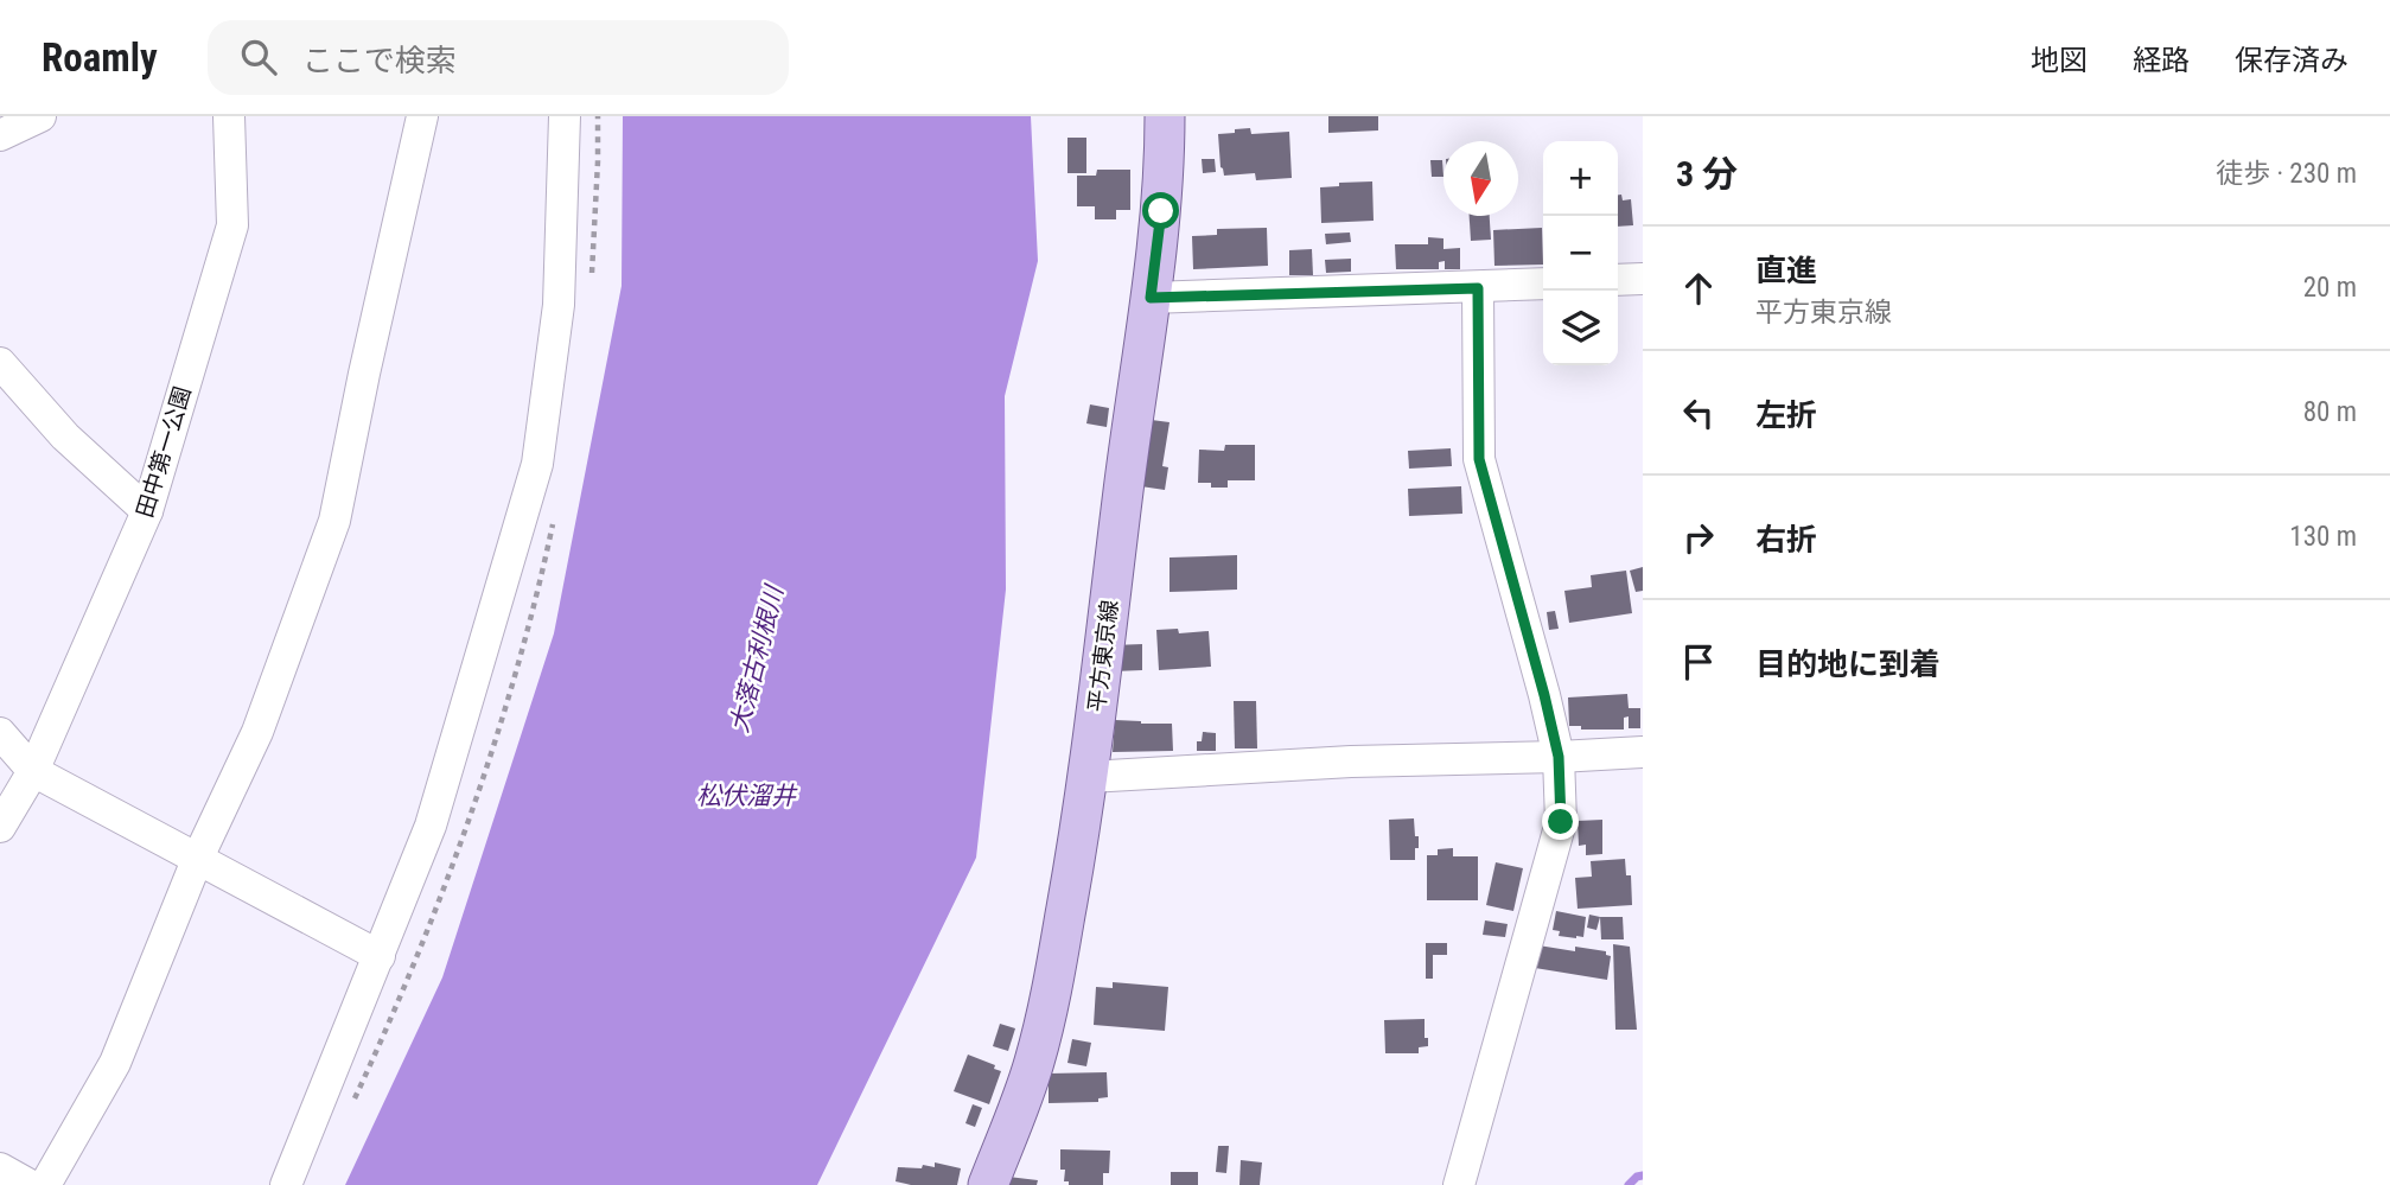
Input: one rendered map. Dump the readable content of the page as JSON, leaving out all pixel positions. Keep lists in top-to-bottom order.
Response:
{
  "streets": {
    "main road": ["平方東京線"],
    "street": ["田中第一公園"]
  },
  "water": ["大落古利根川", "松伏溜井"],
  "north": "bottom",
  "page": {
    "header": "Roamly",
    "search": "ここで検索",
    "nav": ["地図", "経路", "保存済み"],
    "heading": ["3 分", "徒歩 · 230 m"],
    "map_buttons": ["+", "−"],
    "list": [
      ["直進", "平方東京線", "20 m"],
      ["左折", "80 m"],
      ["右折", "130 m"],
      "目的地に到着"
    ]
  }
}
